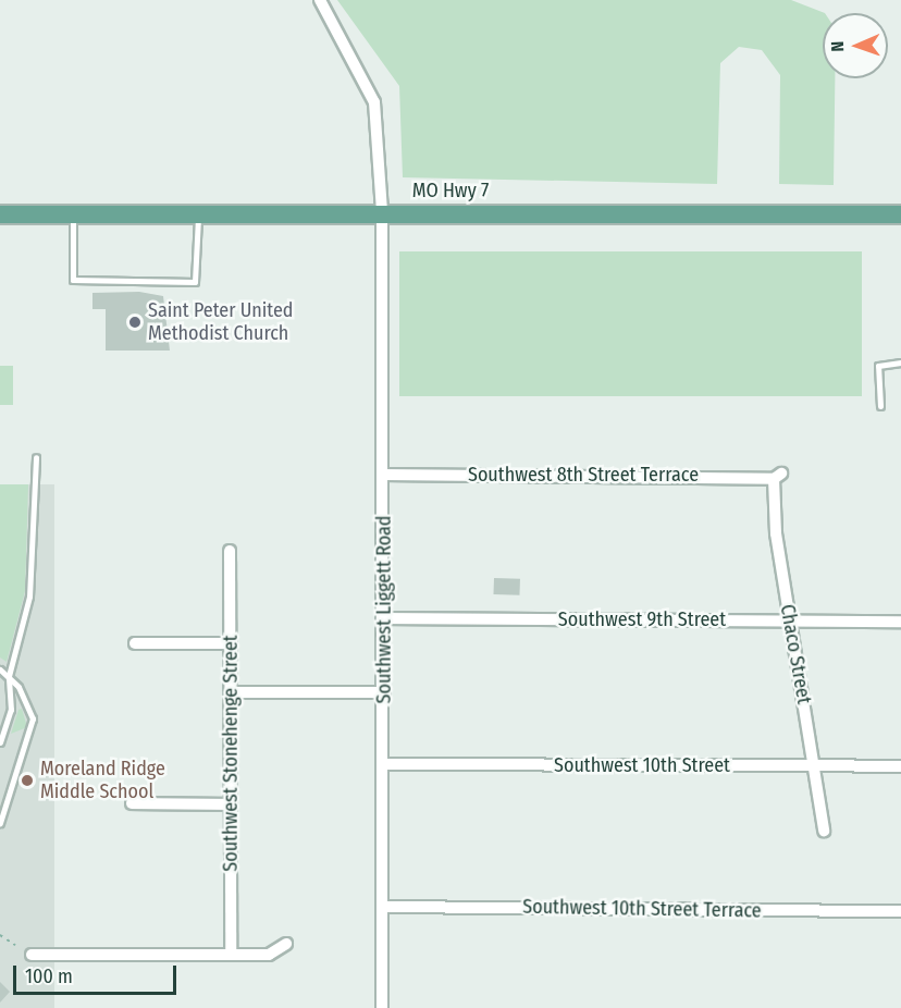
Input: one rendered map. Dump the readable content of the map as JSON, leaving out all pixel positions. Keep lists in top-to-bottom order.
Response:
{
  "streets": {
    "main road": ["MO Hwy 7"],
    "street": [
      "Southwest 8th Street Terrace",
      "Southwest Liggett Road",
      "Southwest 9th Street",
      "Chaco Street",
      "Southwest Stonehenge Street",
      "Southwest 10th Street",
      "Southwest 10th Street Terrace"
    ]
  },
  "crossings": [
    ["MO Hwy 7", "Southwest Liggett Road"],
    ["Southwest 8th Street Terrace", "Southwest Liggett Road"],
    ["Southwest 8th Street Terrace", "Chaco Street"],
    ["Southwest Liggett Road", "Southwest 9th Street"],
    ["Southwest Liggett Road", "Southwest 10th Street"],
    ["Southwest Liggett Road", "Southwest 10th Street Terrace"],
    ["Southwest 9th Street", "Chaco Street"],
    ["Chaco Street", "Southwest 10th Street"]
  ],
  "places": ["Saint Peter United Methodist Church", "Moreland Ridge Middle School"],
  "scale_bar": "100 m",
  "north": "left"
}
